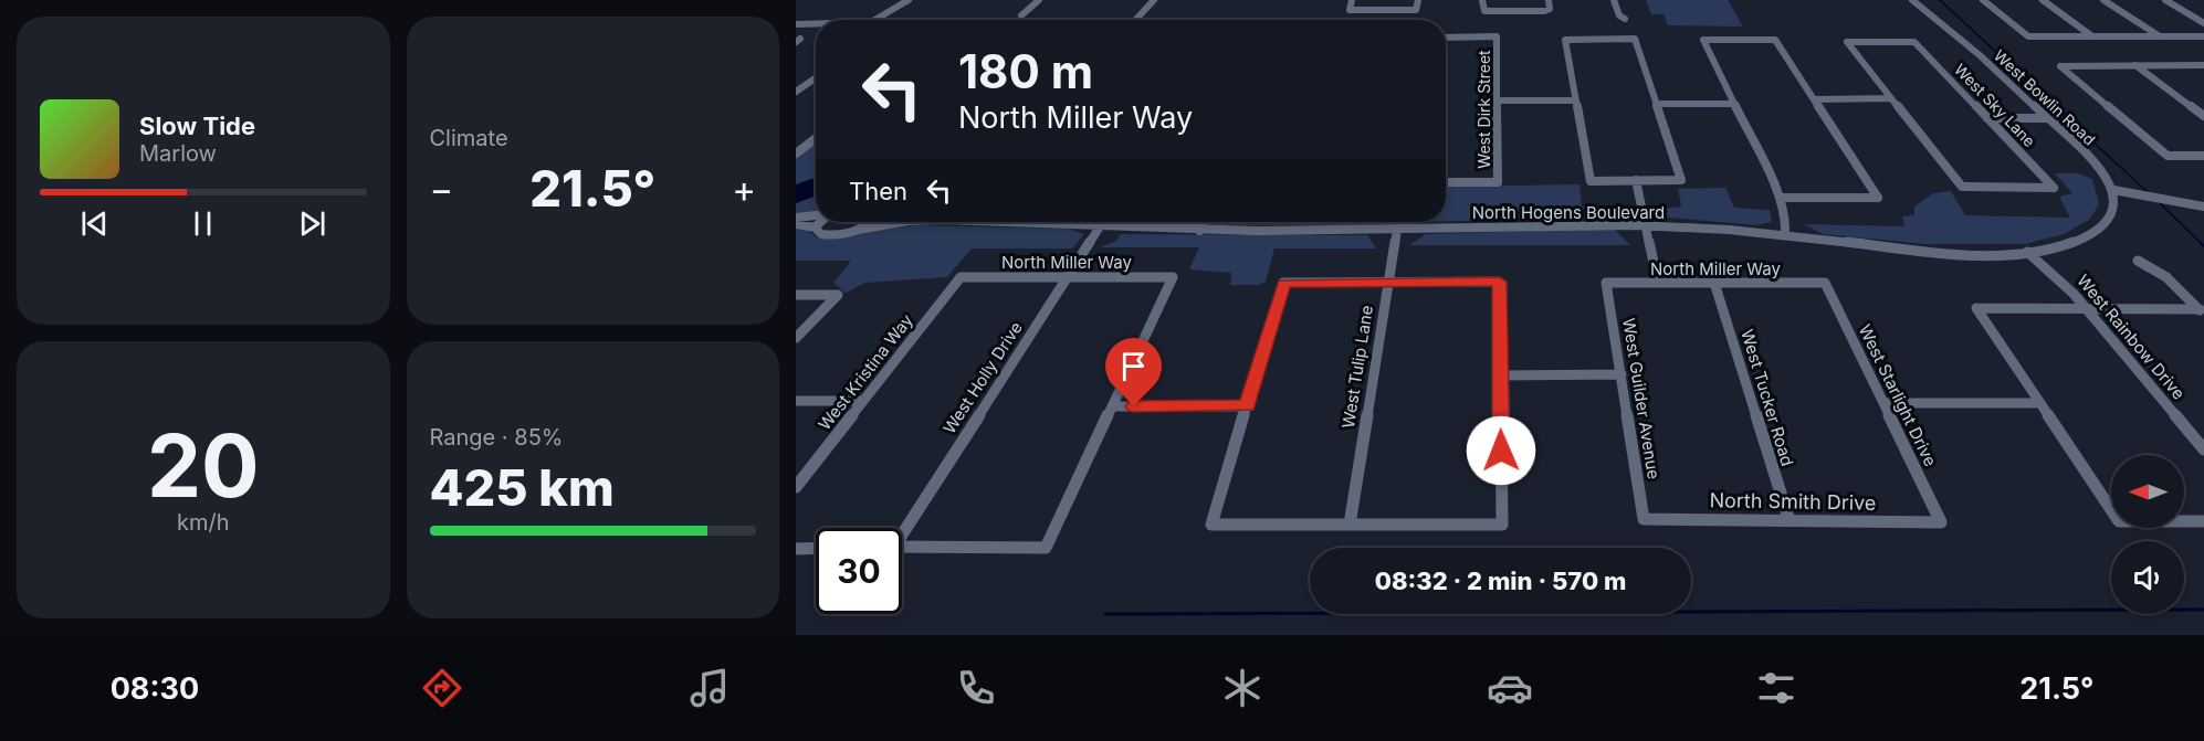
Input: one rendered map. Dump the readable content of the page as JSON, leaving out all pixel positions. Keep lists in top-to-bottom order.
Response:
{
  "streets": {
    "street": [
      "West Bowlin Road",
      "West Sky Lane",
      "West Dirk Street",
      "North Hogens Boulevard",
      "North Miller Way",
      "West Rainbow Drive",
      "West Tulip Lane",
      "West Kristina Way",
      "West Holly Drive",
      "West Starlight Drive",
      "West Tucker Road",
      "West Guilder Avenue",
      "North Smith Drive"
    ]
  },
  "crossings": [
    ["West Bowlin Road", "North Hogens Boulevard"],
    ["North Hogens Boulevard", "West Rainbow Drive"],
    ["North Hogens Boulevard", "West Tulip Lane"],
    ["North Hogens Boulevard", "West Holly Drive"],
    ["North Miller Way", "West Kristina Way"],
    ["North Miller Way", "West Holly Drive"],
    ["North Miller Way", "West Starlight Drive"],
    ["North Miller Way", "West Tucker Road"],
    ["North Miller Way", "West Guilder Avenue"],
    ["West Starlight Drive", "North Smith Drive"],
    ["West Tucker Road", "North Smith Drive"],
    ["West Guilder Avenue", "North Smith Drive"]
  ],
  "north": "left",
  "page": {
    "tile": [
      "Climate",
      ["20", "km/h"],
      ["Range · 85%", "425 km"]
    ],
    "turn": ["180 m", "North Miller Way"],
    "song": ["Slow Tide", "Marlow"],
    "then": "Then",
    "heat": ["−", "21.5°", "+"],
    "limit": "30",
    "trip": "08:32 · 2 min · 570 m",
    "tabs": ["08:30", "21.5°"]
  }
}
